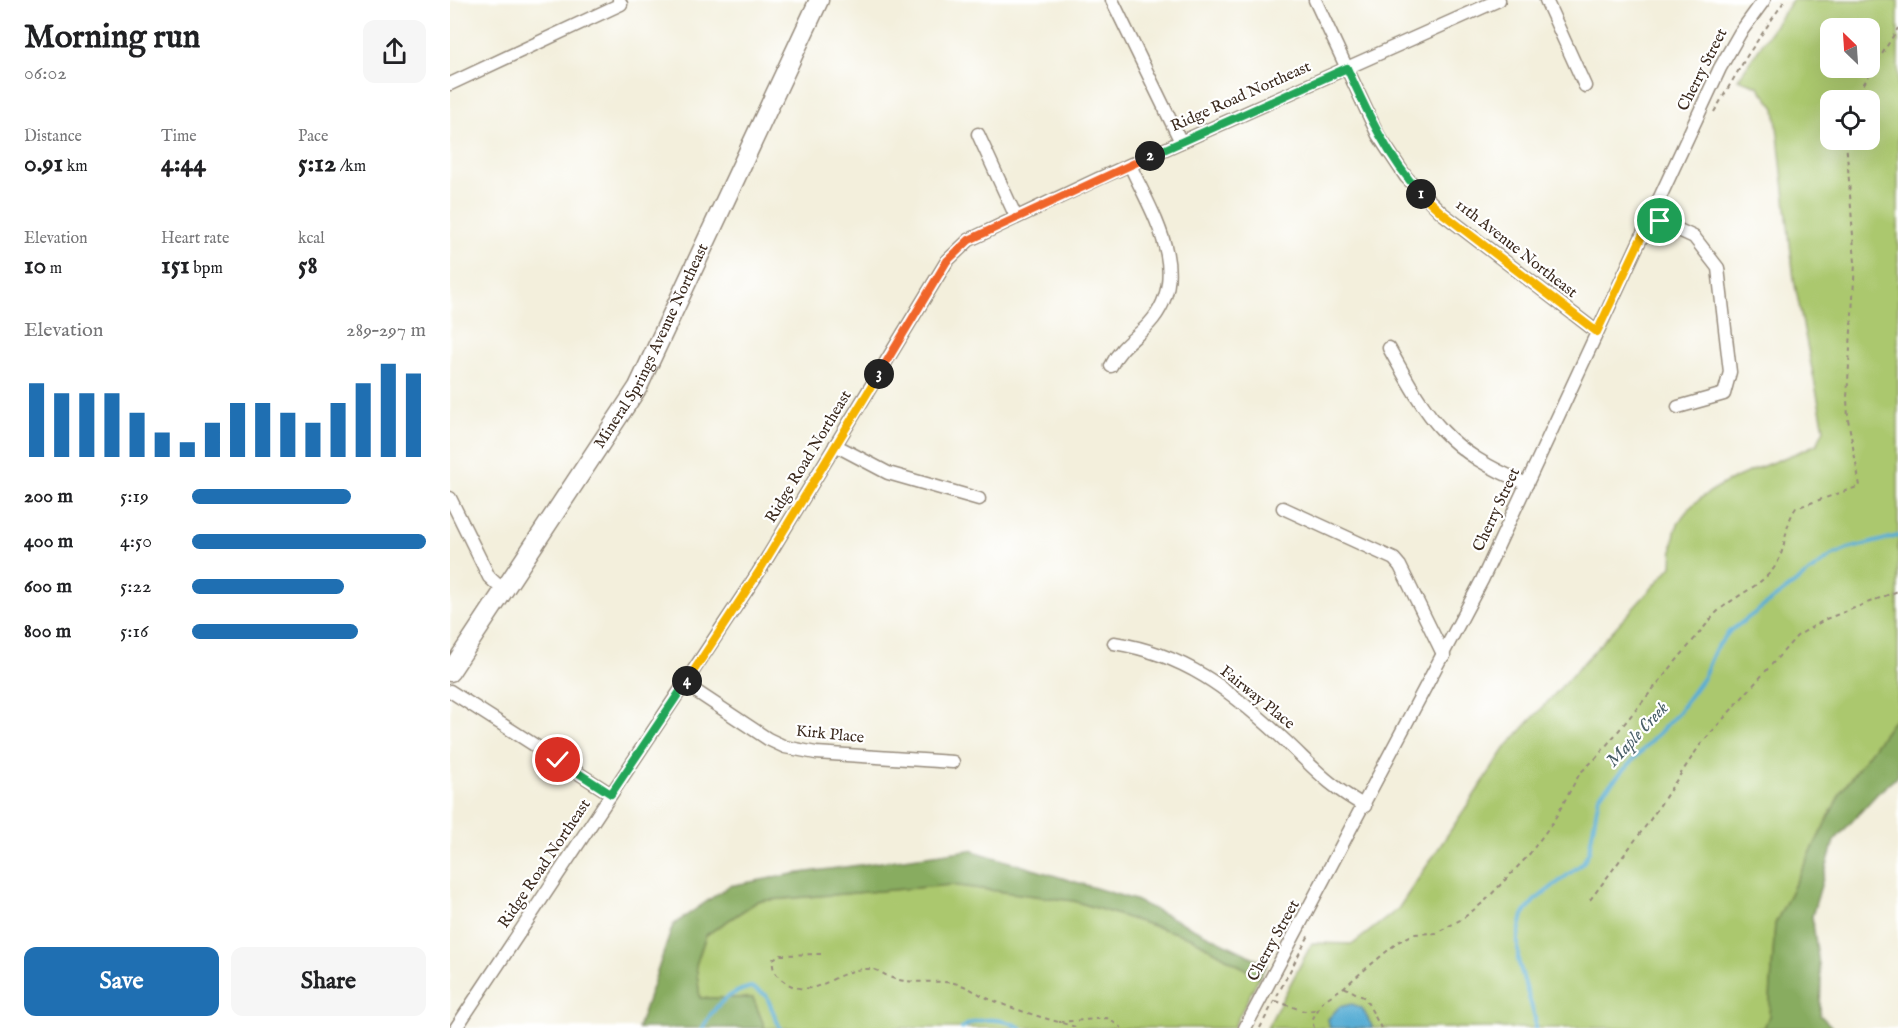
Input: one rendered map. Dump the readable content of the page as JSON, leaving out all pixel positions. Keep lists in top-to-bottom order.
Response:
{
  "streets": {
    "main road": ["Mineral Springs Avenue Northeast"],
    "street": [
      "Cherry Street",
      "Ridge Road Northeast",
      "11th Avenue Northeast",
      "Fairway Place",
      "Kirk Place"
    ]
  },
  "crossings": [
    ["Cherry Street", "11th Avenue Northeast"],
    ["Cherry Street", "Fairway Place"],
    ["Ridge Road Northeast", "11th Avenue Northeast"],
    ["Ridge Road Northeast", "Kirk Place"]
  ],
  "water": ["Maple Creek"],
  "north": "top left",
  "page": {
    "heading": ["Morning run", "06:02"],
    "stats": [
      ["Distance", "0.91 km"],
      ["Time", "4:44"],
      ["Pace", "5:12 /km"],
      ["Elevation", "10 m"],
      ["Heart rate", "151 bpm"],
      ["kcal", "58"]
    ],
    "pins": [
      "2",
      "1",
      "3",
      "4"
    ],
    "chart": ["Elevation", "289–297 m"],
    "list": [
      {
        "name": "200 m",
        "note": "5:19"
      },
      {
        "name": "400 m",
        "note": "4:50"
      },
      {
        "name": "600 m",
        "note": "5:22"
      },
      {
        "name": "800 m",
        "note": "5:16"
      }
    ],
    "buttons": ["Save", "Share"]
  }
}
